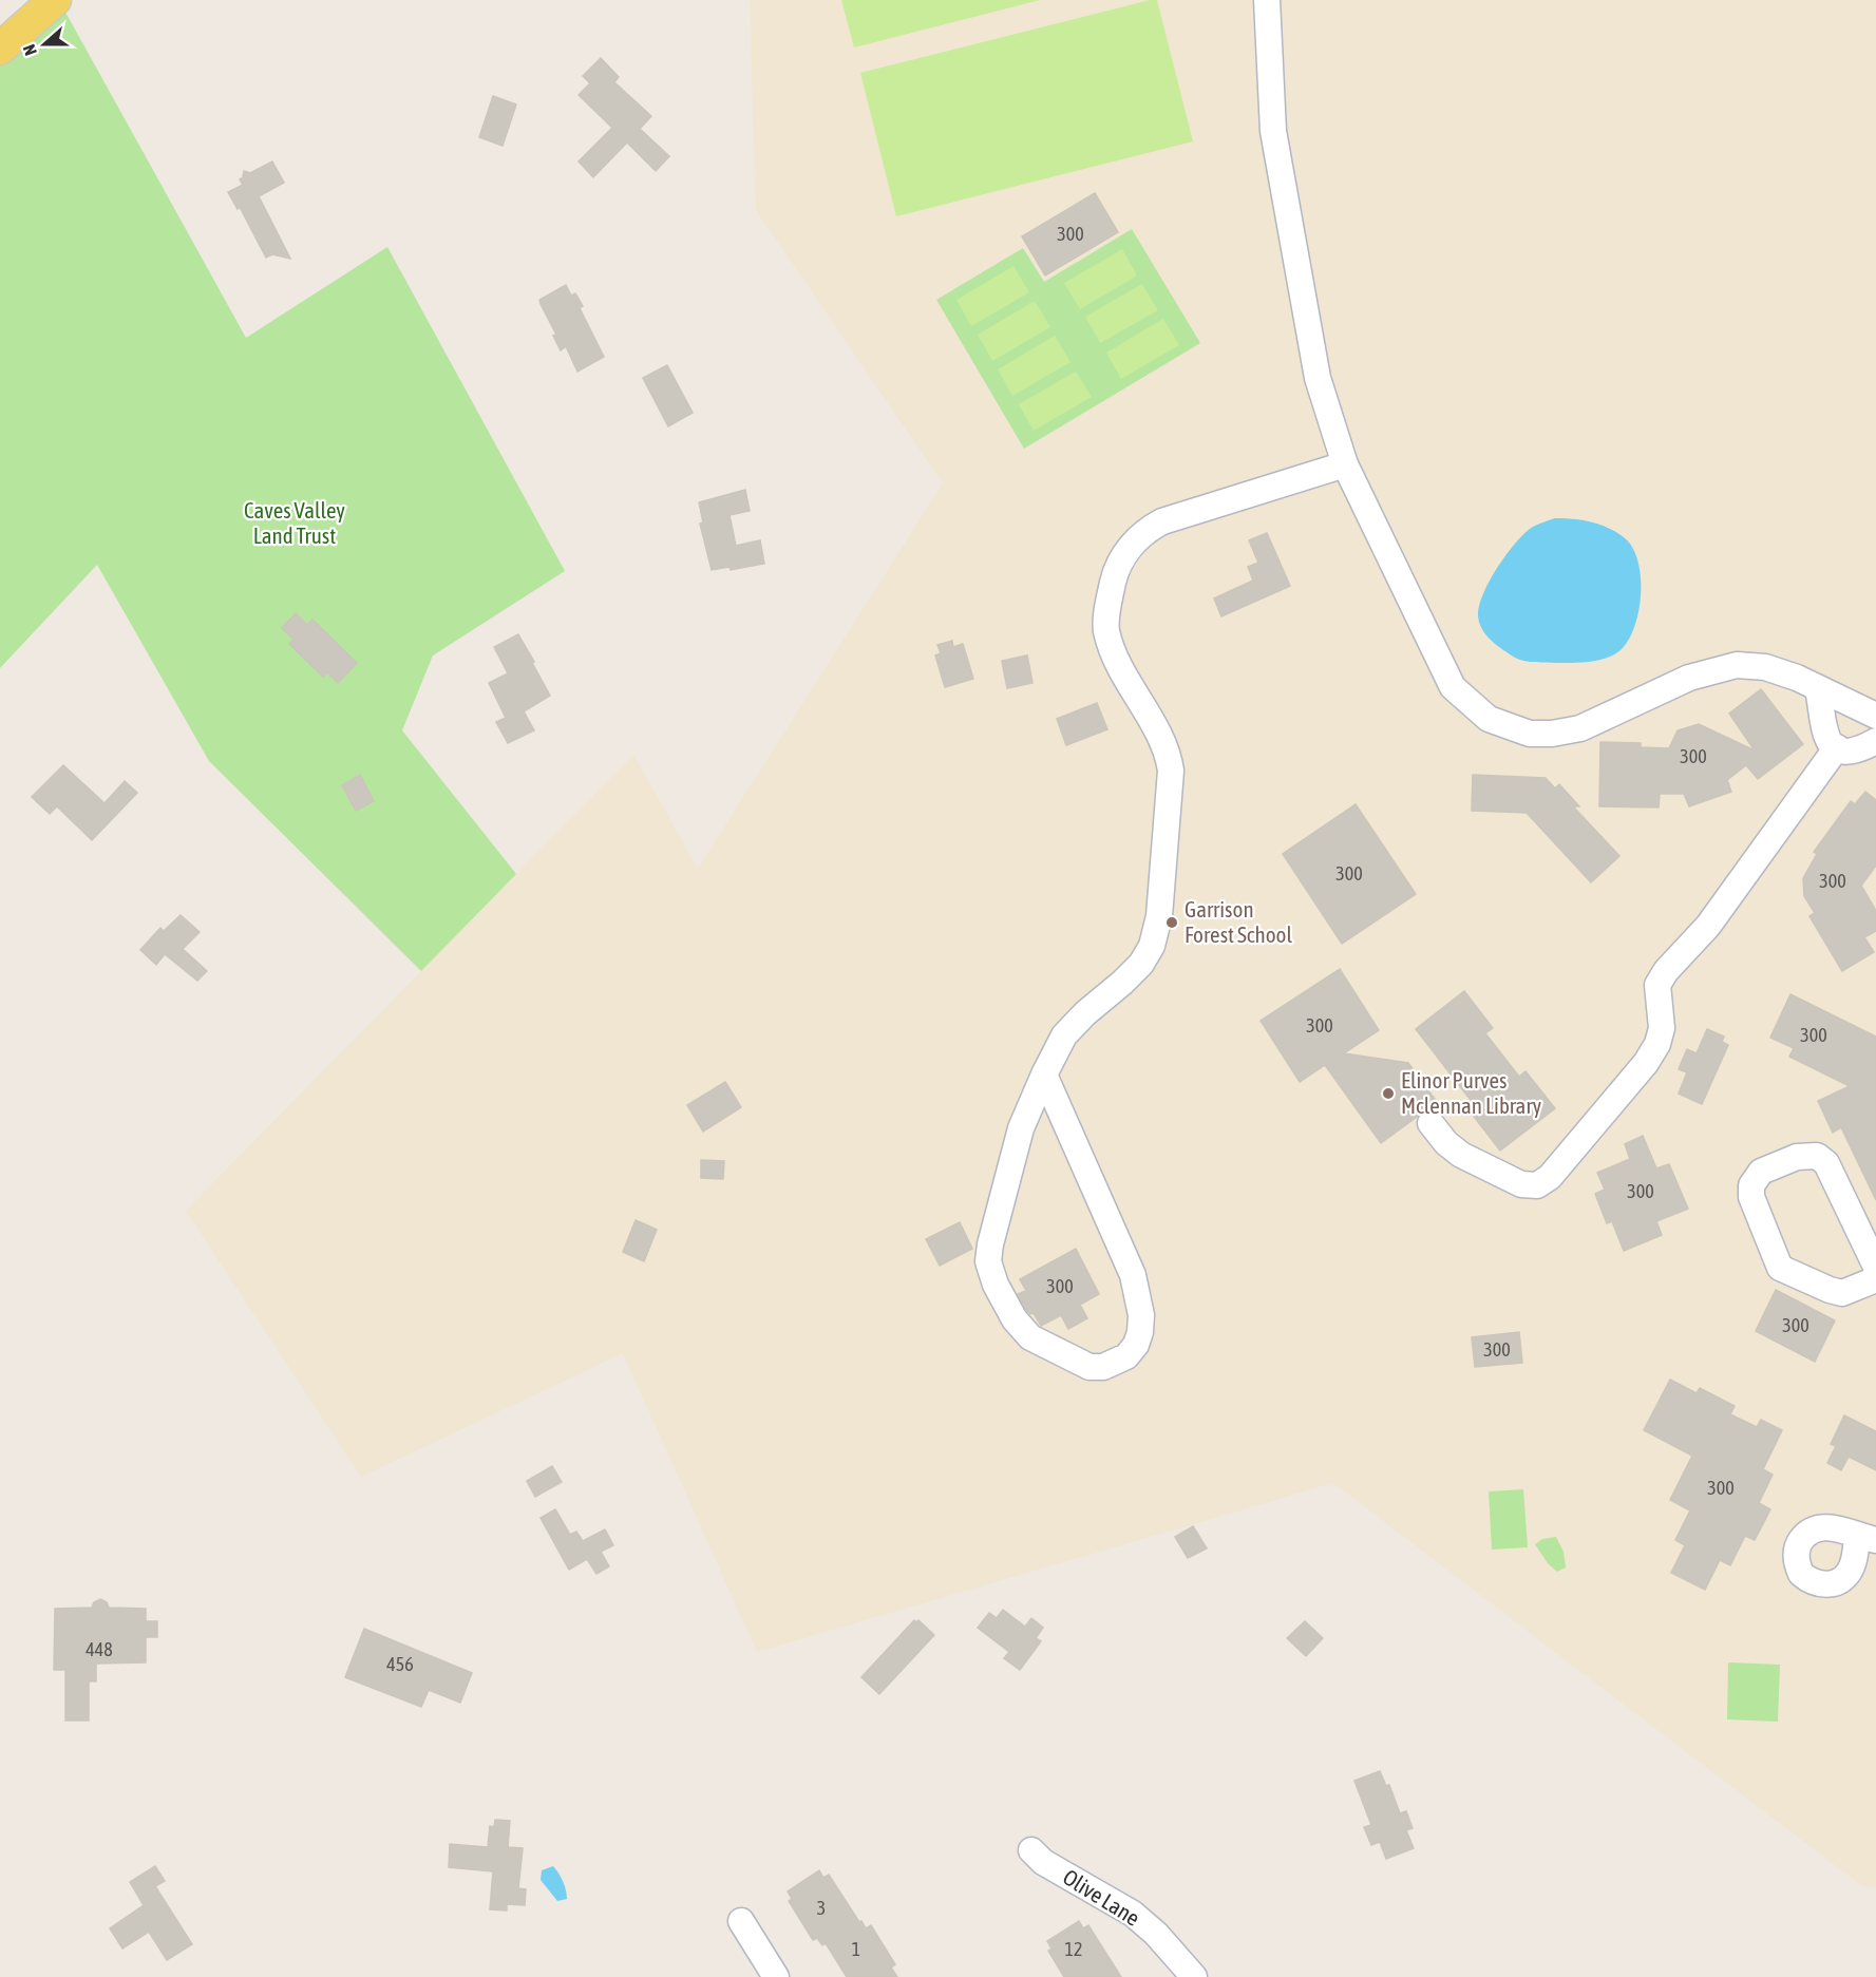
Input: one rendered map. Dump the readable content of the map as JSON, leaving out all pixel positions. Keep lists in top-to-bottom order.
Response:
{
  "streets": {
    "street": ["Olive Lane"]
  },
  "parks": ["Caves Valley Land Trust"],
  "places": ["Garrison Forest School", "Elinor Purves Mclennan Library"],
  "house_numbers": [
    "300",
    "300",
    "300",
    "300",
    "300",
    "300",
    "300",
    "300",
    "300",
    "300",
    "300",
    "448",
    "456",
    "3",
    "1",
    "12"
  ],
  "north": "left"
}
